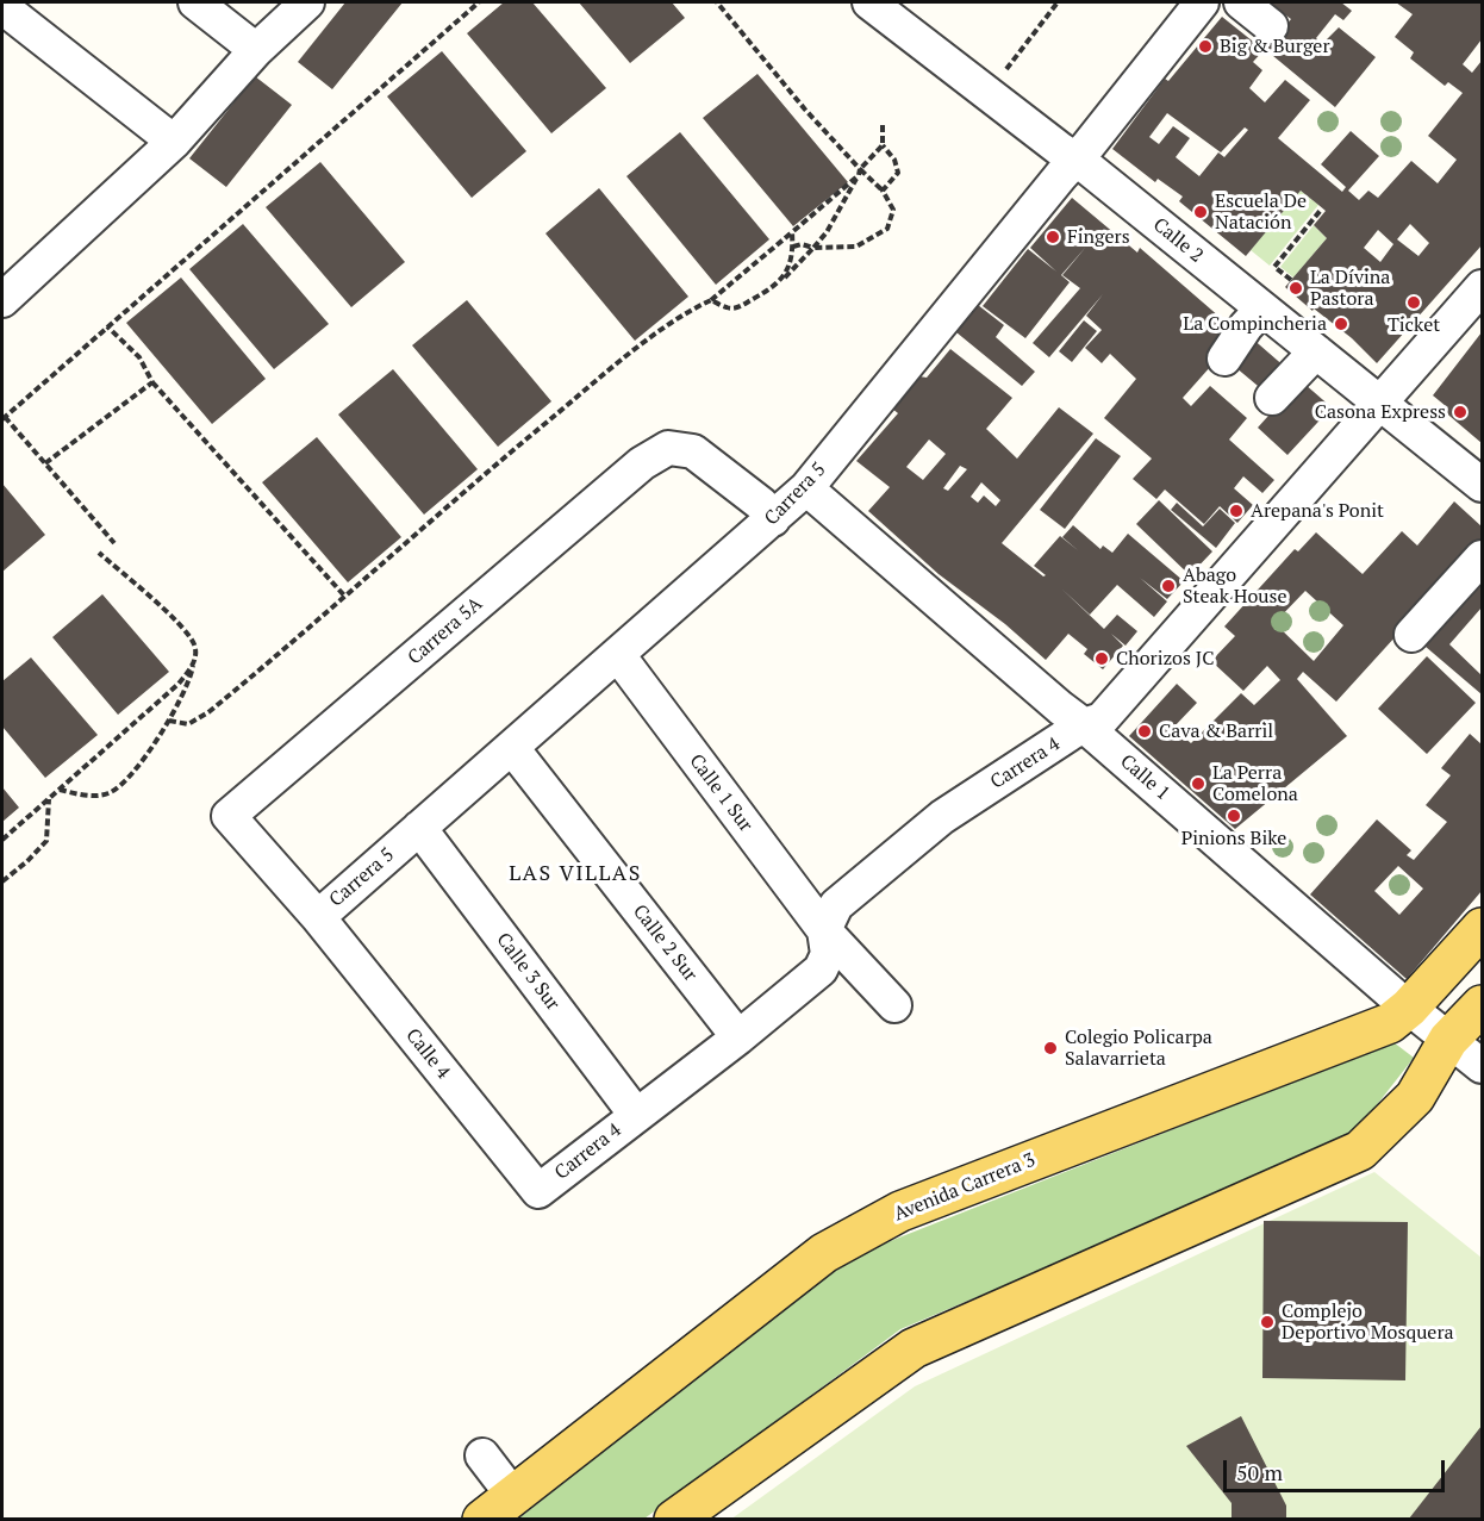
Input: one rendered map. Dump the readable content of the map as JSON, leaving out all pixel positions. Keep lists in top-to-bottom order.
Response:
{
  "streets": {
    "main road": ["Avenida Carrera 3"],
    "street": [
      "Calle 2",
      "Carrera 5",
      "Carrera 5A",
      "Carrera 4",
      "Calle 1",
      "Calle 1 Sur",
      "Calle 2 Sur",
      "Calle 3 Sur",
      "Calle 4"
    ]
  },
  "crossings": [
    ["Calle 2", "Carrera 5"],
    ["Calle 2", "Carrera 4"],
    ["Carrera 5", "Carrera 5A"],
    ["Carrera 5", "Calle 1"],
    ["Carrera 5", "Calle 1 Sur"],
    ["Carrera 5", "Calle 2 Sur"],
    ["Carrera 5", "Calle 3 Sur"],
    ["Carrera 5", "Calle 4"],
    ["Carrera 5A", "Calle 4"],
    ["Carrera 4", "Calle 1"],
    ["Carrera 4", "Calle 1 Sur"],
    ["Carrera 4", "Calle 2 Sur"],
    ["Carrera 4", "Calle 3 Sur"],
    ["Carrera 4", "Calle 4"],
    ["Calle 1", "Avenida Carrera 3"]
  ],
  "districts": ["LAS VILLAS"],
  "places": [
    "Big & Burger",
    "Escuela De Natación",
    "Fingers",
    "La Dívina Pastora",
    "Ticket",
    "La Compincheria",
    "Casona Express",
    "Arepana's Ponit",
    "Abago Steak House",
    "Chorizos JC",
    "Cava & Barril",
    "La Perra Comelona",
    "Pinions Bike",
    "Colegio Policarpa Salavarrieta",
    "Complejo Deportivo Mosquera"
  ],
  "scale_bar": "50 m"
}
